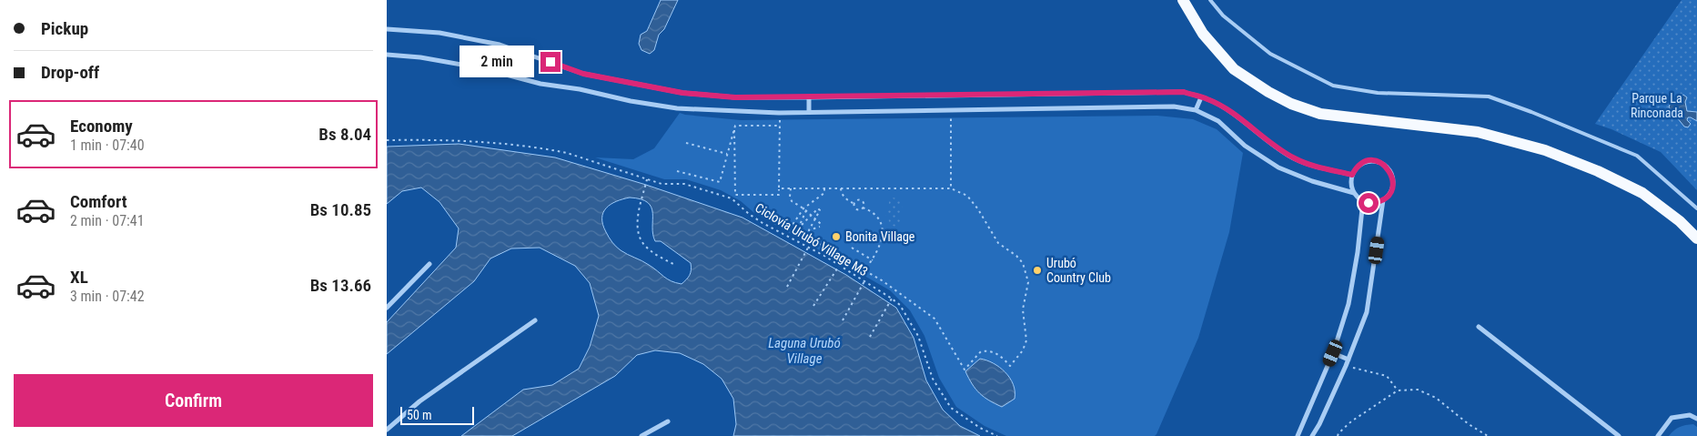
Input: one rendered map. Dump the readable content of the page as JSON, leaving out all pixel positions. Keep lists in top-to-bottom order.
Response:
{
  "streets": {
    "path": ["Ciclovía Urubó Village M3"]
  },
  "water": ["Laguna Urubó Village"],
  "parks": ["Parque La Rinconada"],
  "places": ["Bonita Village", "Urubó Country Club"],
  "scale_bar": "50 m",
  "page": {
    "banner": ["Pickup", "Drop-off"],
    "bubble": "2 min",
    "list": [
      {
        "name": "Economy",
        "note": "1 min · 07:40",
        "value": "Bs 8.04"
      },
      {
        "name": "Comfort",
        "note": "2 min · 07:41",
        "value": "Bs 10.85"
      },
      {
        "name": "XL",
        "note": "3 min · 07:42",
        "value": "Bs 13.66"
      }
    ],
    "buttons": "Confirm",
    "scale": "50 m"
  }
}
